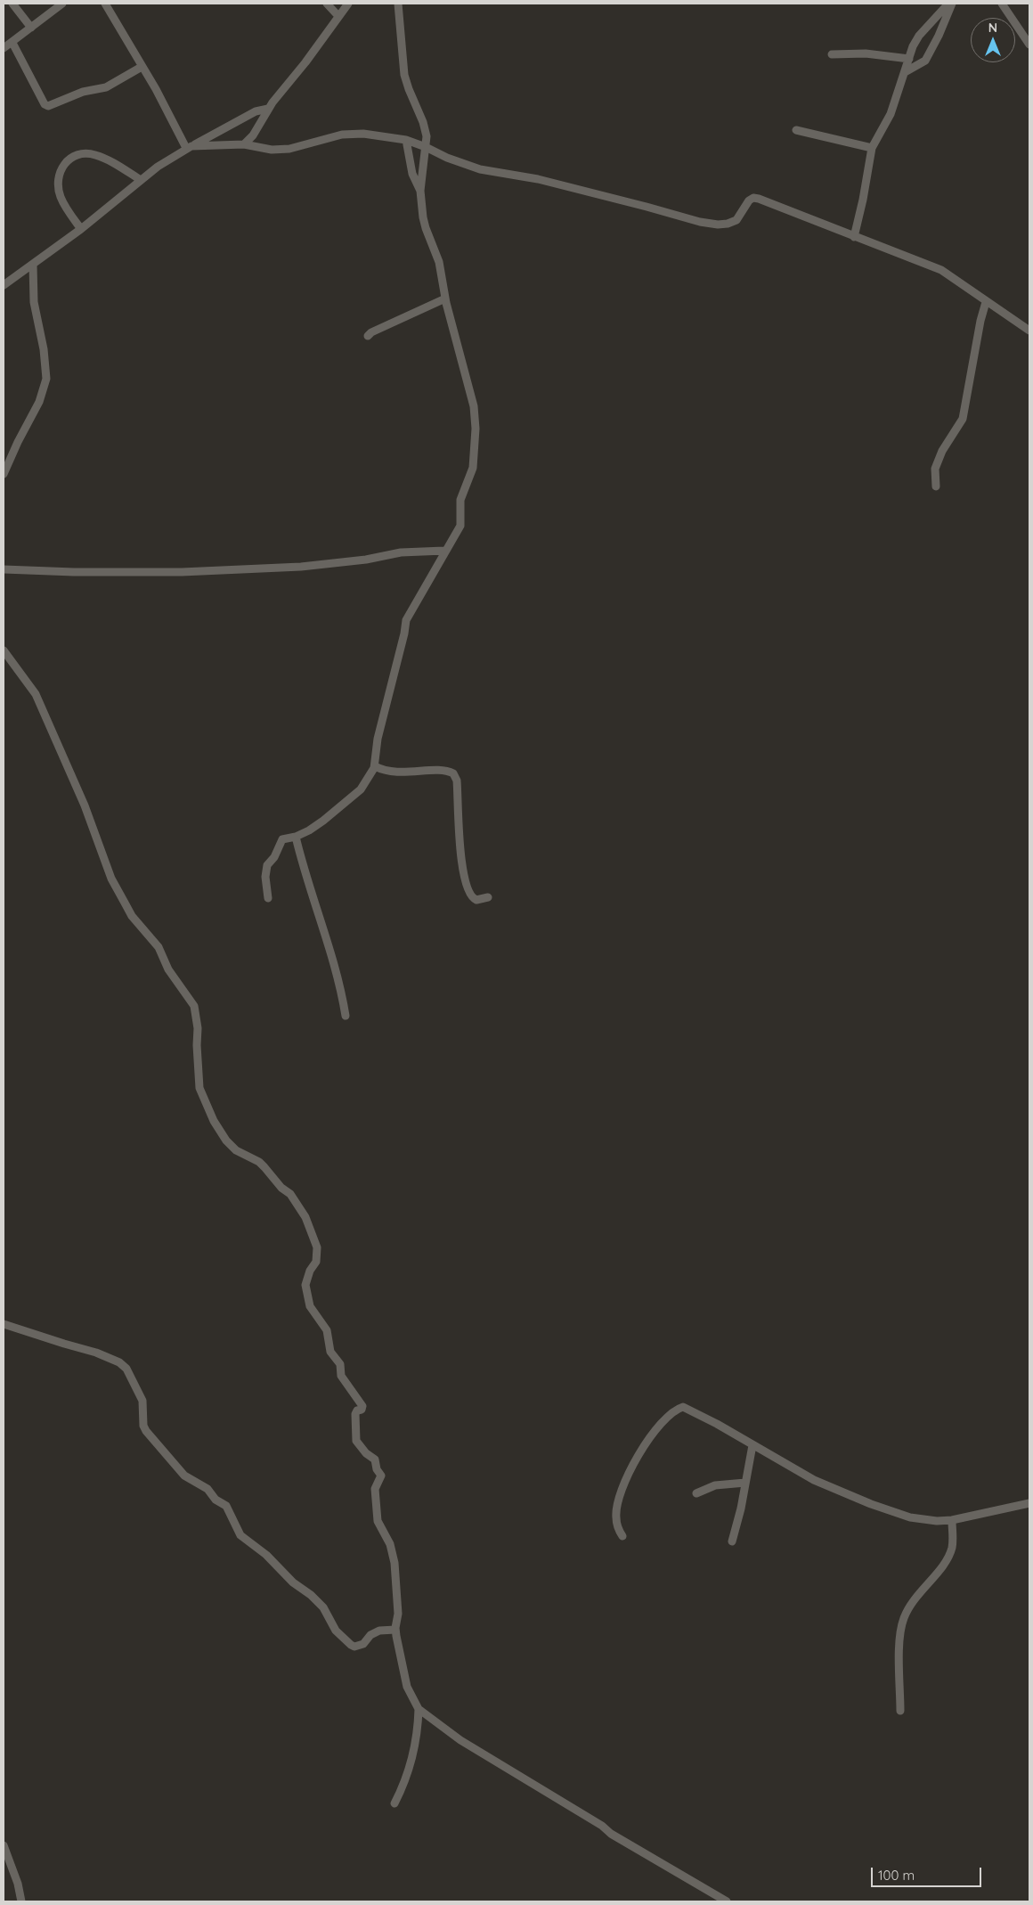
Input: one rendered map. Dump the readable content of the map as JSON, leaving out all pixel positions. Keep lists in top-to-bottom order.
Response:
{
  "scale_bar": "100 m",
  "north": "top"
}
